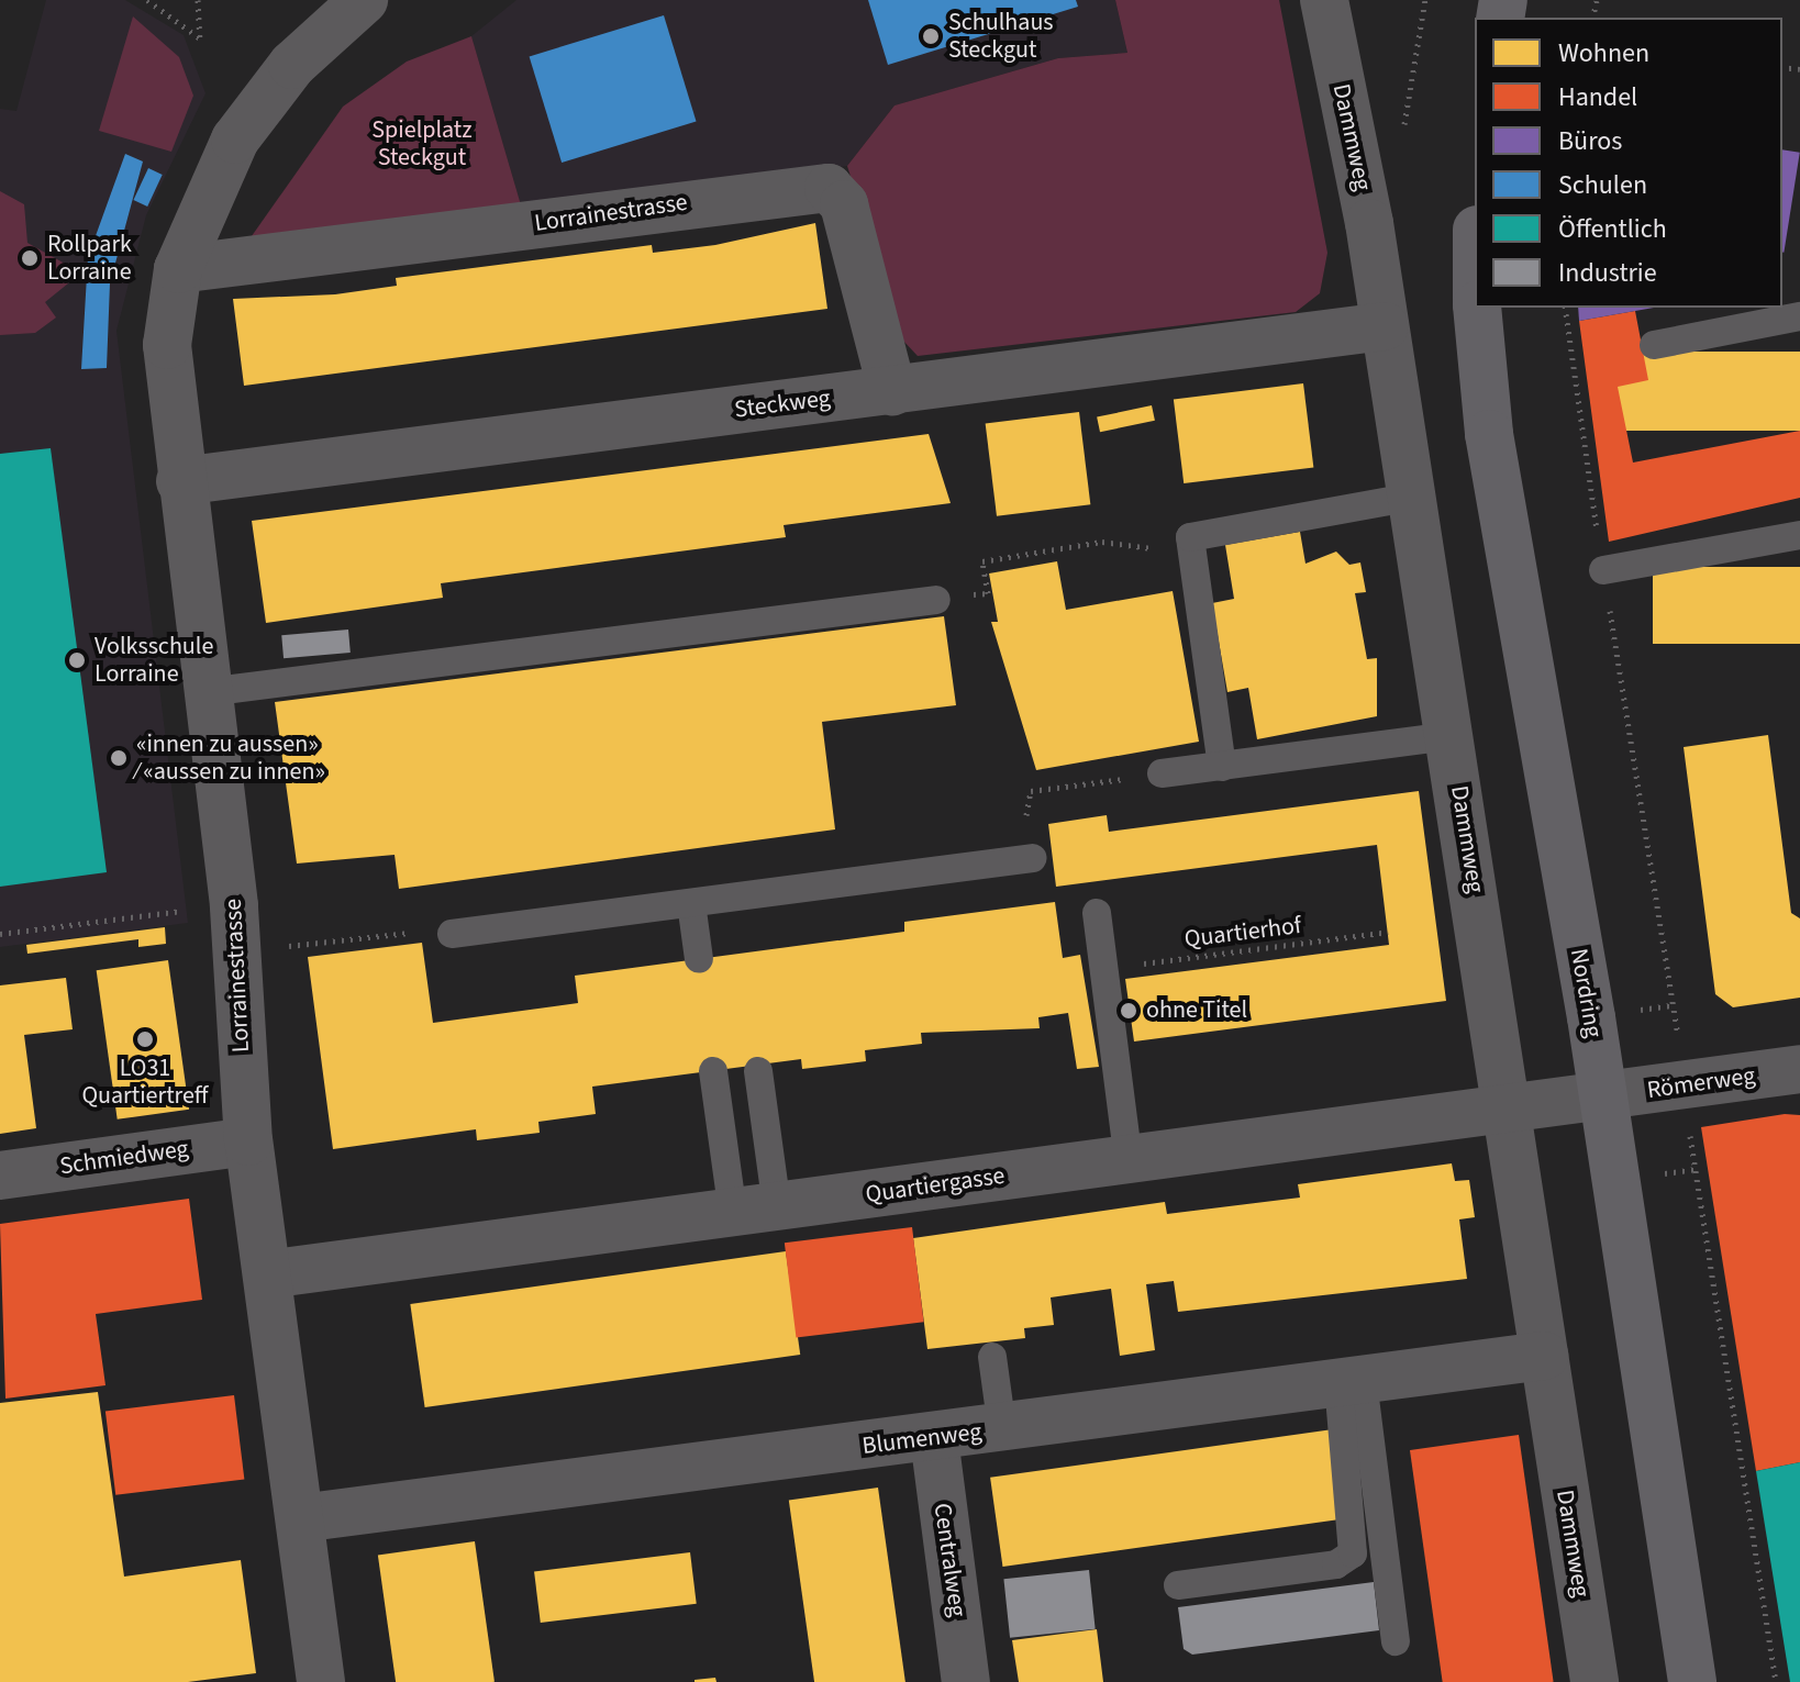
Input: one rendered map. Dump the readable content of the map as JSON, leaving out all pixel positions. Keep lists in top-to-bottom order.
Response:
{
  "streets": {
    "main road": ["Nordring"],
    "street": [
      "Dammweg",
      "Lorrainestrasse",
      "Steckweg",
      "Römerweg",
      "Schmiedweg",
      "Quartiergasse",
      "Blumenweg",
      "Centralweg"
    ],
    "path": ["Quartierhof"]
  },
  "crossings": [
    ["Dammweg", "Steckweg"],
    ["Dammweg", "Quartiergasse"],
    ["Dammweg", "Blumenweg"],
    ["Lorrainestrasse", "Steckweg"],
    ["Lorrainestrasse", "Schmiedweg"],
    ["Lorrainestrasse", "Quartiergasse"],
    ["Lorrainestrasse", "Blumenweg"],
    ["Nordring", "Römerweg"],
    ["Nordring", "Quartiergasse"],
    ["Römerweg", "Quartiergasse"],
    ["Blumenweg", "Centralweg"]
  ],
  "parks": ["Spielplatz Steckgut"],
  "places": [
    "Schulhaus Steckgut",
    "Rollpark Lorraine",
    "Volksschule Lorraine",
    "«innen zu aussen» ⁄ «aussen zu innen»",
    "ohne Titel",
    "LO31 Quartiertreff"
  ],
  "legend": [
    "Wohnen",
    "Handel",
    "Büros",
    "Schulen",
    "Öffentlich",
    "Industrie"
  ]
}
